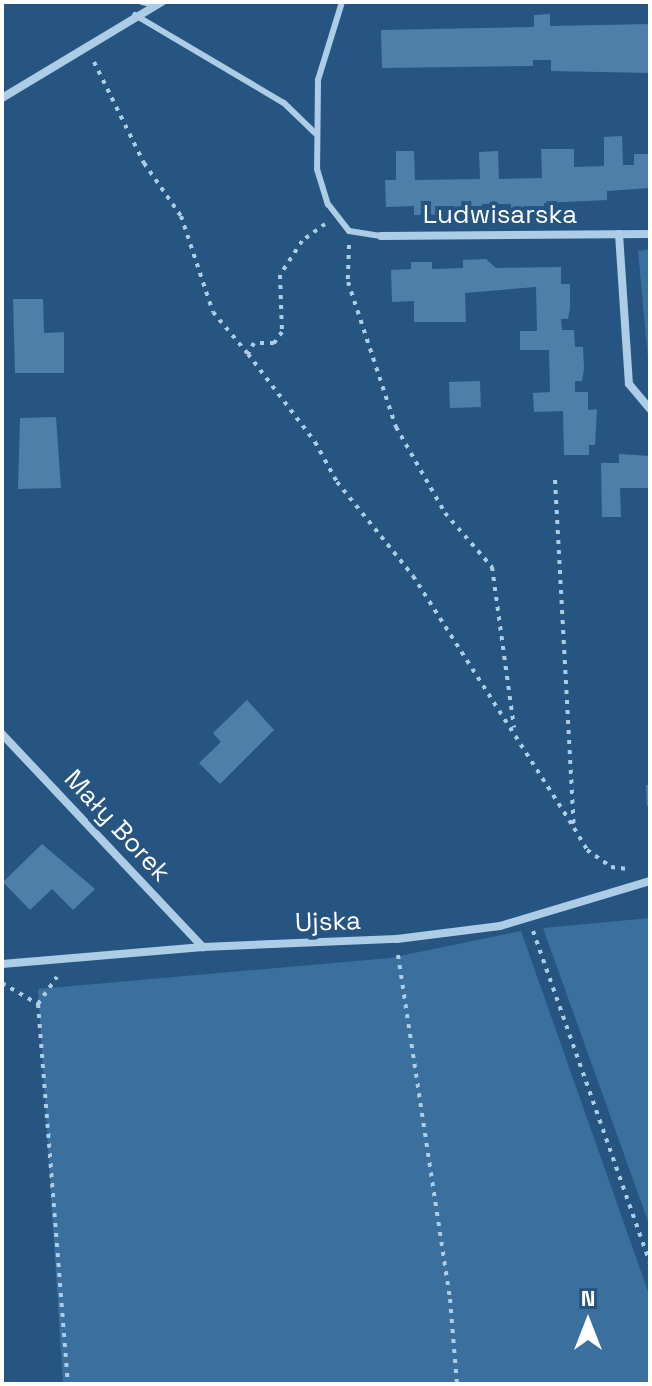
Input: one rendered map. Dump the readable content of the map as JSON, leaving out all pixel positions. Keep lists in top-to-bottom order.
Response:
{
  "streets": {
    "street": ["Ludwisarska", "Mały Borek", "Ujska"]
  },
  "crossings": [
    ["Mały Borek", "Ujska"]
  ],
  "north": "top"
}
